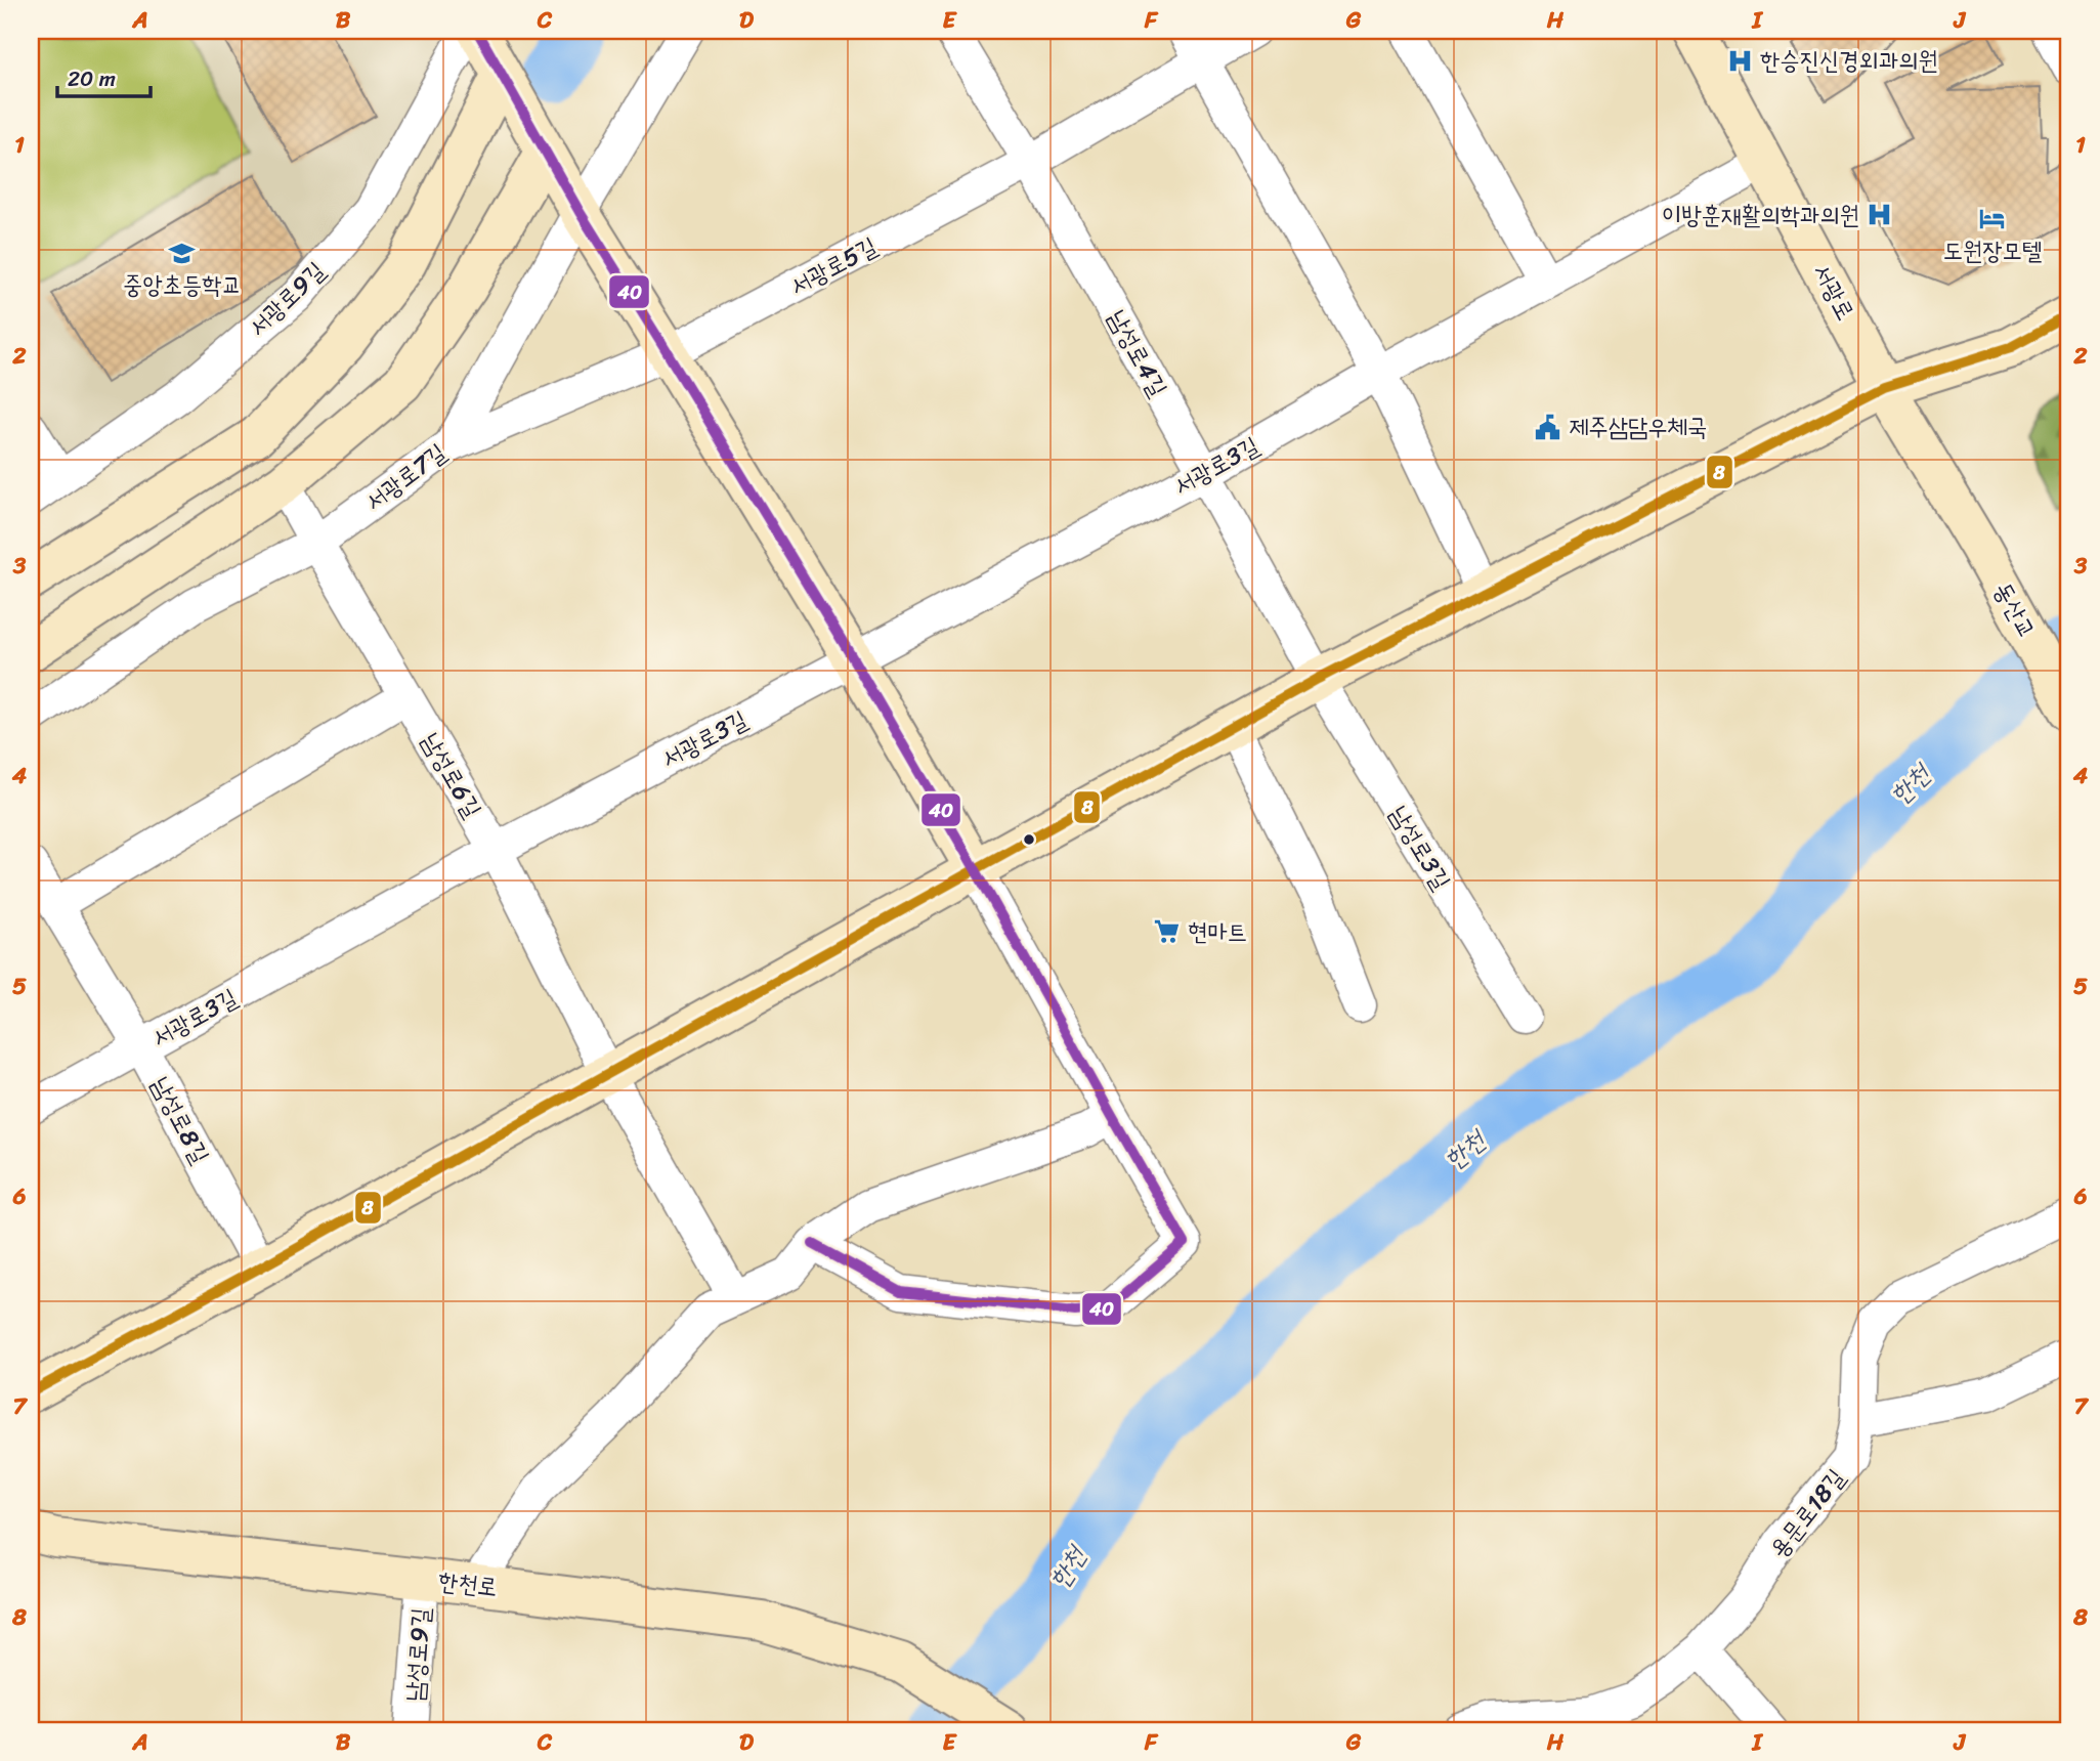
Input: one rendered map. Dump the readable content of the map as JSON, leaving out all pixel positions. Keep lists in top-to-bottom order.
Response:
{
  "streets": {
    "street": [
      "서광로5길",
      "서광로",
      "서광로9길",
      "남성로4길",
      "서광로3길",
      "서광로7길",
      "동산교",
      "남성로6길",
      "남성로3길",
      "남성로8길",
      "용문로18길",
      "한천로",
      "남성로9길"
    ]
  },
  "crossings": [
    ["서광로5길", "남성로4길"],
    ["서광로5길", "서광로7길"],
    ["서광로", "서광로3길"],
    ["서광로", "동산교"],
    ["남성로4길", "서광로3길"],
    ["남성로4길", "남성로3길"],
    ["서광로3길", "남성로6길"],
    ["서광로3길", "남성로8길"],
    ["서광로7길", "남성로6길"],
    ["한천로", "남성로9길"]
  ],
  "water": ["한천"],
  "places": {
    "hospital": ["한승진신경외과의원", "이방훈재활의학과의원"],
    "hotel": ["도원장모텔"],
    "school or university": ["중앙초등학교"],
    "public building": ["제주삼담우체국"],
    "supermarket": ["현마트"]
  },
  "lines": ["transit line 40", "transit line 8"],
  "scale_bar": "20 m",
  "grid": {
    "columns": [
      "A",
      "B",
      "C",
      "D",
      "E",
      "F",
      "G",
      "H",
      "I",
      "J"
    ],
    "rows": [
      "1",
      "2",
      "3",
      "4",
      "5",
      "6",
      "7",
      "8"
    ]
  }
}
